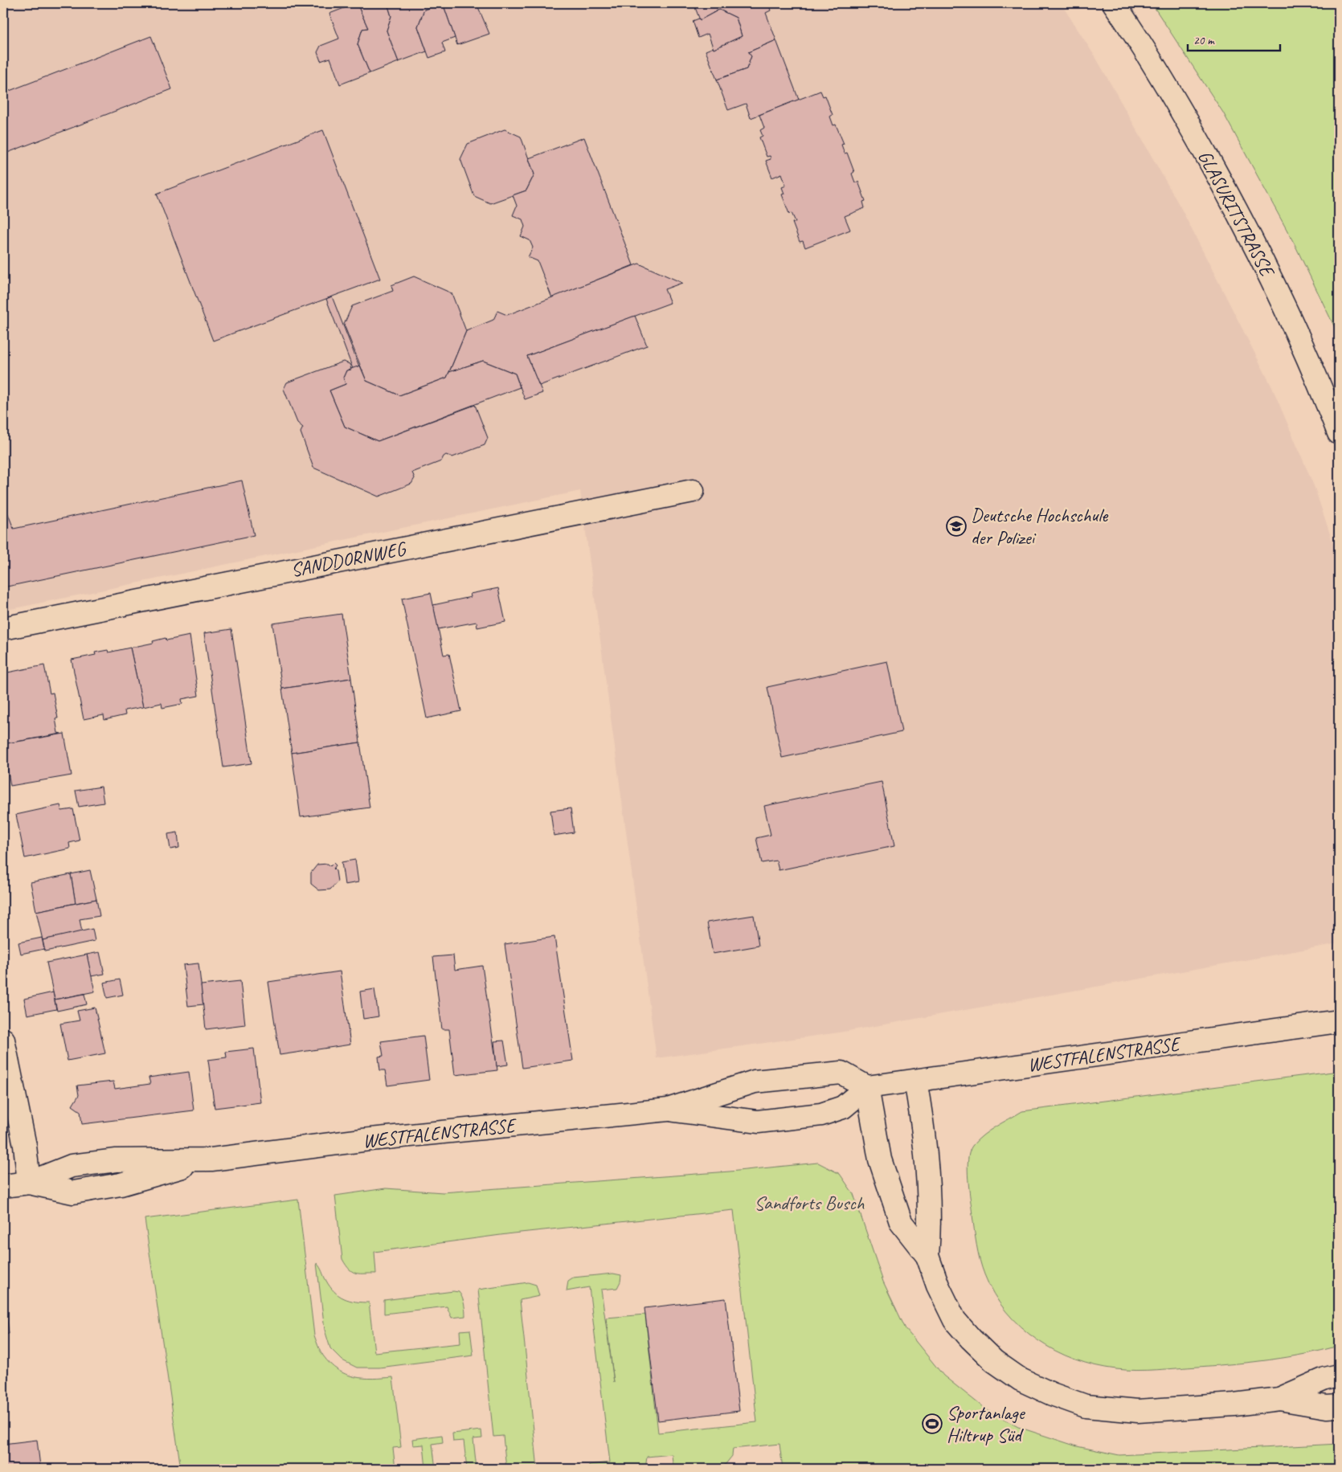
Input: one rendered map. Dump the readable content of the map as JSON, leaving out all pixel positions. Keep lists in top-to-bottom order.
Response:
{
  "streets": {
    "main road": ["GLASURITSTRASSE", "SANDDORNWEG", "WESTFALENSTRASSE"]
  },
  "parks": ["Sandforts Busch"],
  "places": {
    "school or university": ["Deutsche Hochschule der Polizei"],
    "sports": ["Sportanlage Hiltrup Süd"]
  },
  "scale_bar": "20 m"
}
